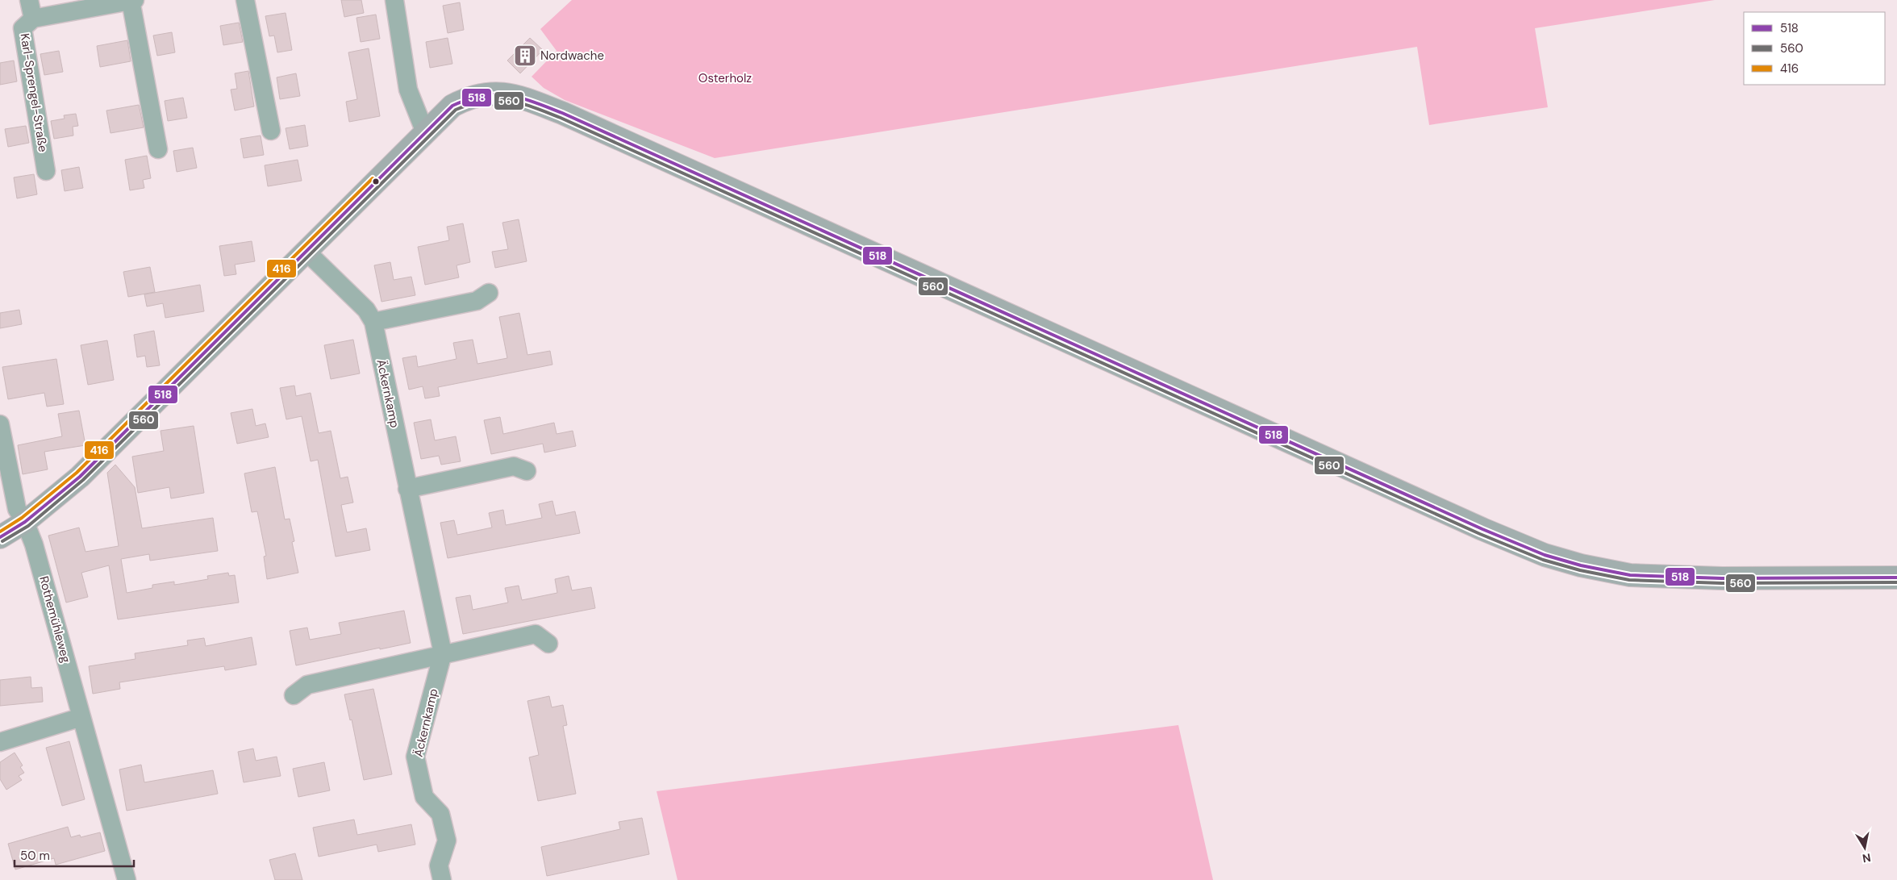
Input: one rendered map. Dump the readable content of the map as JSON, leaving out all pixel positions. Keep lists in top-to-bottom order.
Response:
{
  "streets": {
    "street": ["Karl-Sprengel-Straße", "Äckernkamp", "Rothemühleweg"]
  },
  "parks": ["Osterholz"],
  "places": {
    "building": ["Nordwache"]
  },
  "lines": ["transit line 518", "transit line 560", "transit line 416"],
  "legend": ["518", "560", "416"],
  "scale_bar": "50 m",
  "north": "bottom"
}
